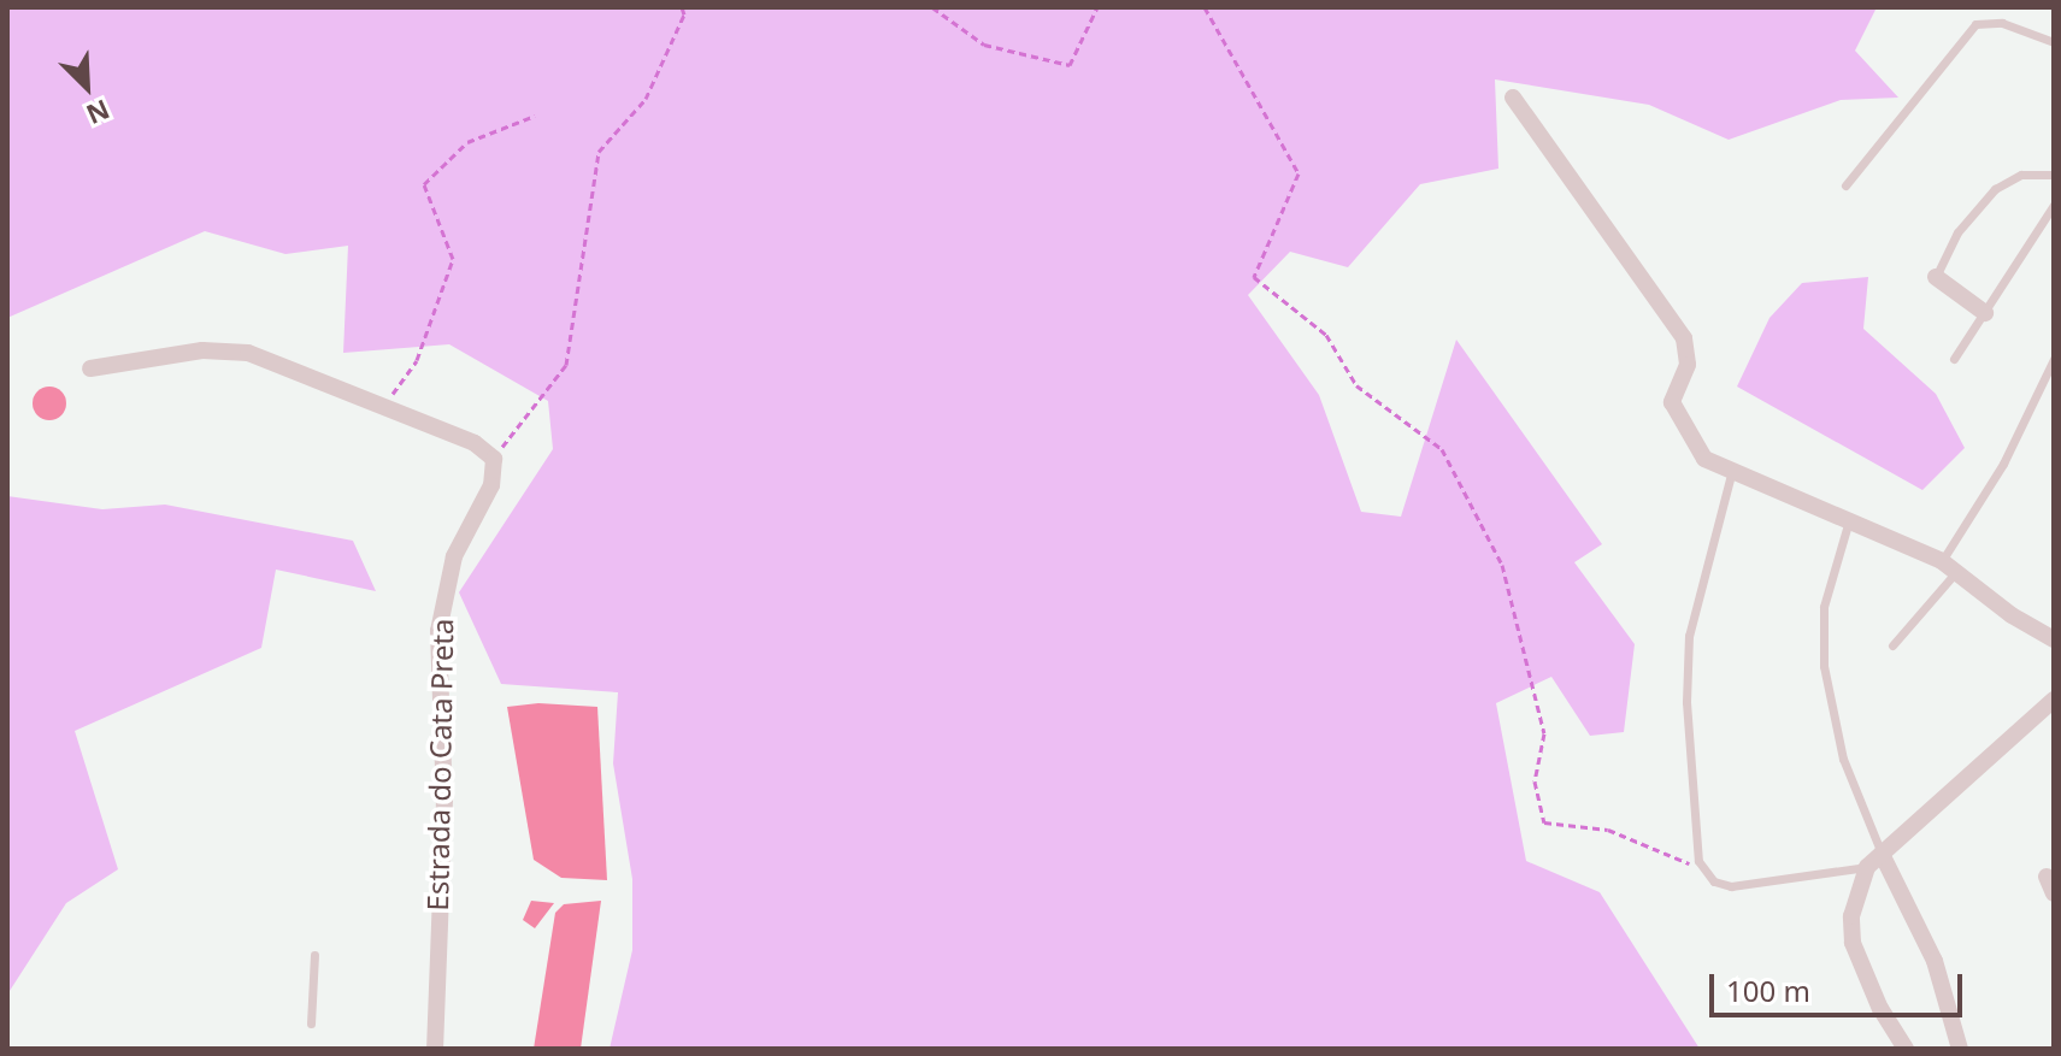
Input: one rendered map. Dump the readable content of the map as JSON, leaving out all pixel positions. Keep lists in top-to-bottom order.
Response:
{
  "streets": {
    "street": ["Estrada do Cata Preta"]
  },
  "scale_bar": "100 m",
  "north": "bottom right"
}
